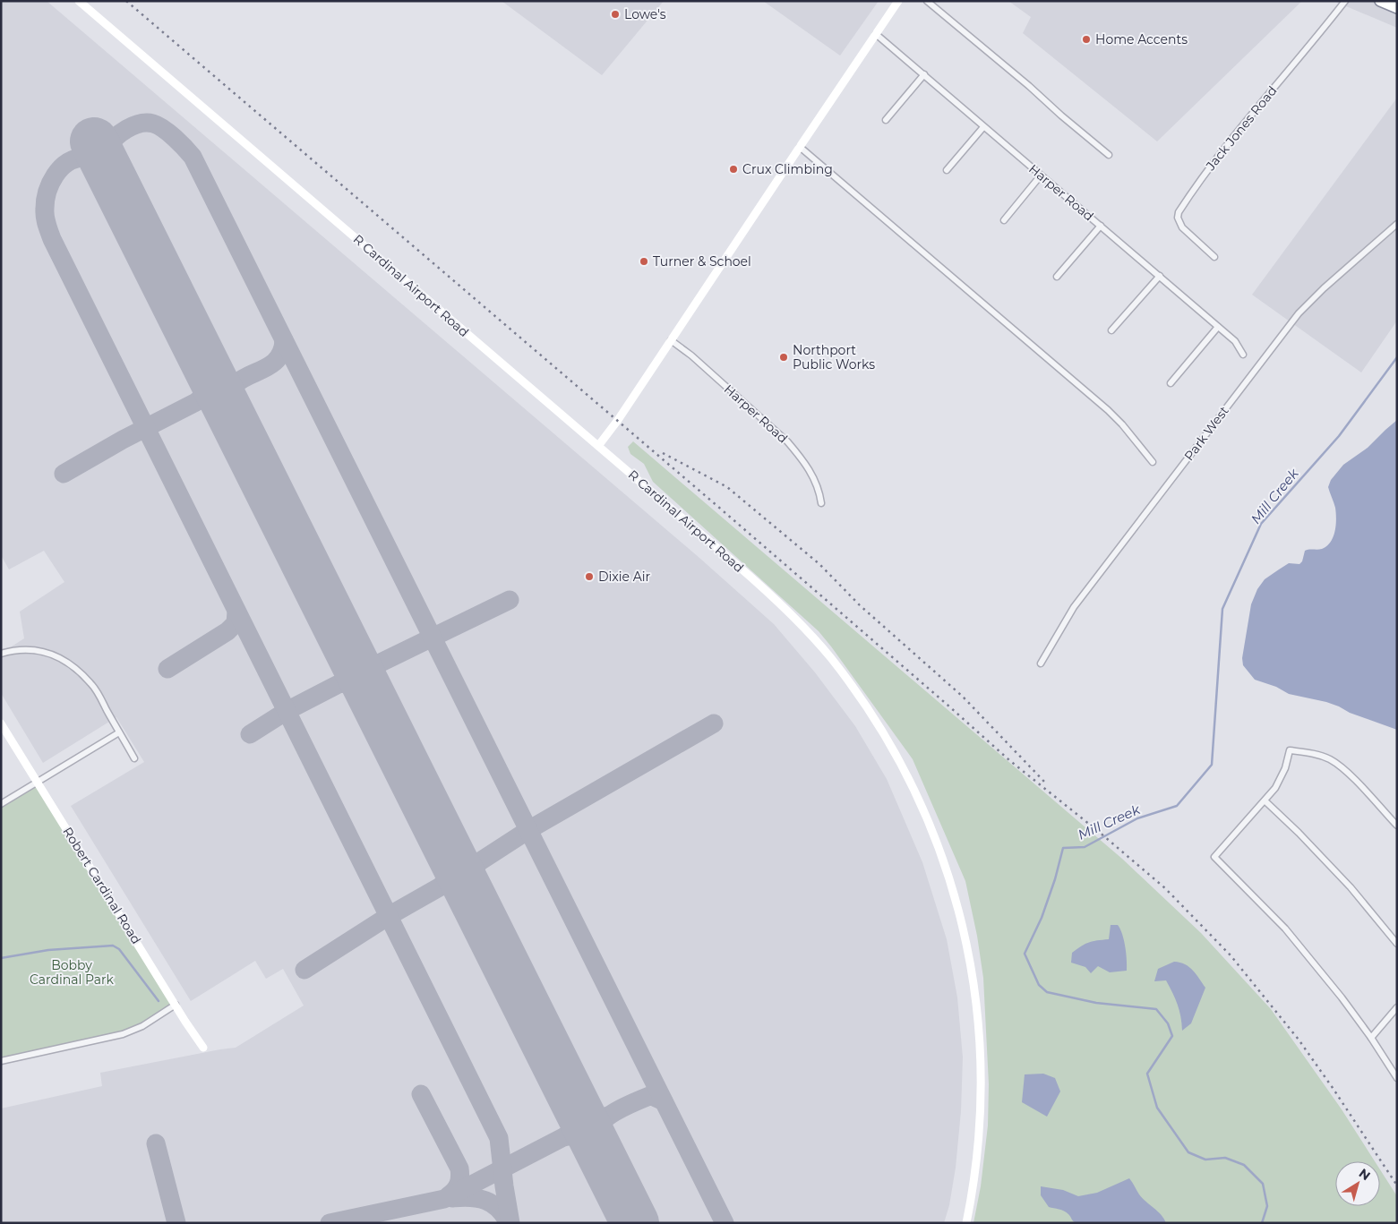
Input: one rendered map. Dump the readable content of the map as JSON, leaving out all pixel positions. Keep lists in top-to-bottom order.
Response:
{
  "streets": {
    "main road": ["R Cardinal Airport Road", "Robert Cardinal Road"],
    "street": ["Jack Jones Road", "Harper Road", "Park West"]
  },
  "water": ["Mill Creek"],
  "parks": ["Bobby Cardinal Park"],
  "places": [
    "Lowe's",
    "Home Accents",
    "Crux Climbing",
    "Turner & Schoel",
    "Northport Public Works",
    "Dixie Air"
  ],
  "north": "top right"
}
